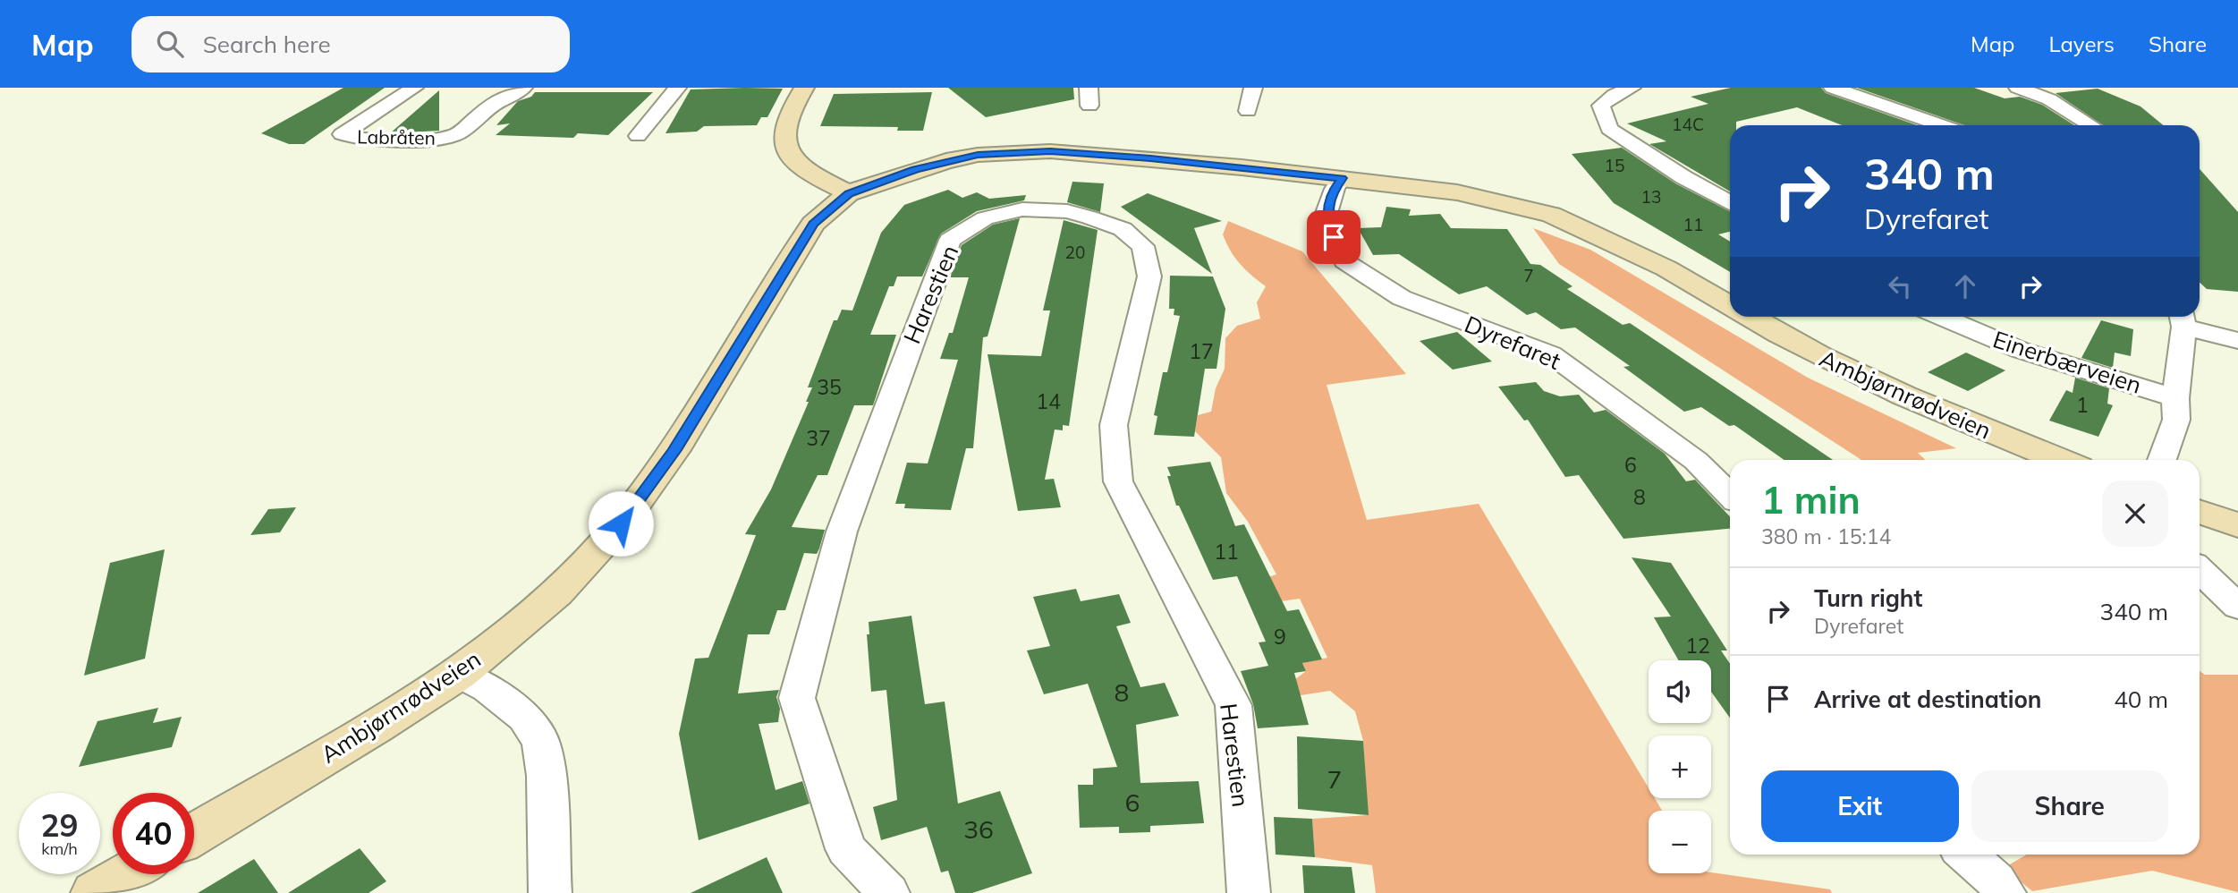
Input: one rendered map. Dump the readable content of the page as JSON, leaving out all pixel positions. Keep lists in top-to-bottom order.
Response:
{
  "streets": {
    "street": [
      "Labråten",
      "Harestien",
      "Dyrefaret",
      "Einerbærveien",
      "Ambjørnrødveien"
    ]
  },
  "crossings": [
    ["Dyrefaret", "Ambjørnrødveien"]
  ],
  "house_numbers": [
    "14C",
    "15",
    "13",
    "11",
    "20",
    "7",
    "17",
    "35",
    "14",
    "1",
    "37",
    "6",
    "8",
    "11",
    "9",
    "12",
    "8",
    "7",
    "6",
    "36"
  ],
  "page": {
    "header": "Map",
    "search": "Search here",
    "nav": ["Map", "Layers", "Share"],
    "turn": ["340 m", "Dyrefaret"],
    "heading": ["1 min", "380 m · 15:14"],
    "list": [
      {
        "name": "Turn right",
        "note": "Dyrefaret",
        "value": "340 m"
      },
      {
        "name": "Arrive at destination",
        "value": "40 m"
      }
    ],
    "map_buttons": ["+", "−"],
    "buttons": ["Exit", "Share"],
    "speed": "29 km/h",
    "limit": "40"
  }
}
